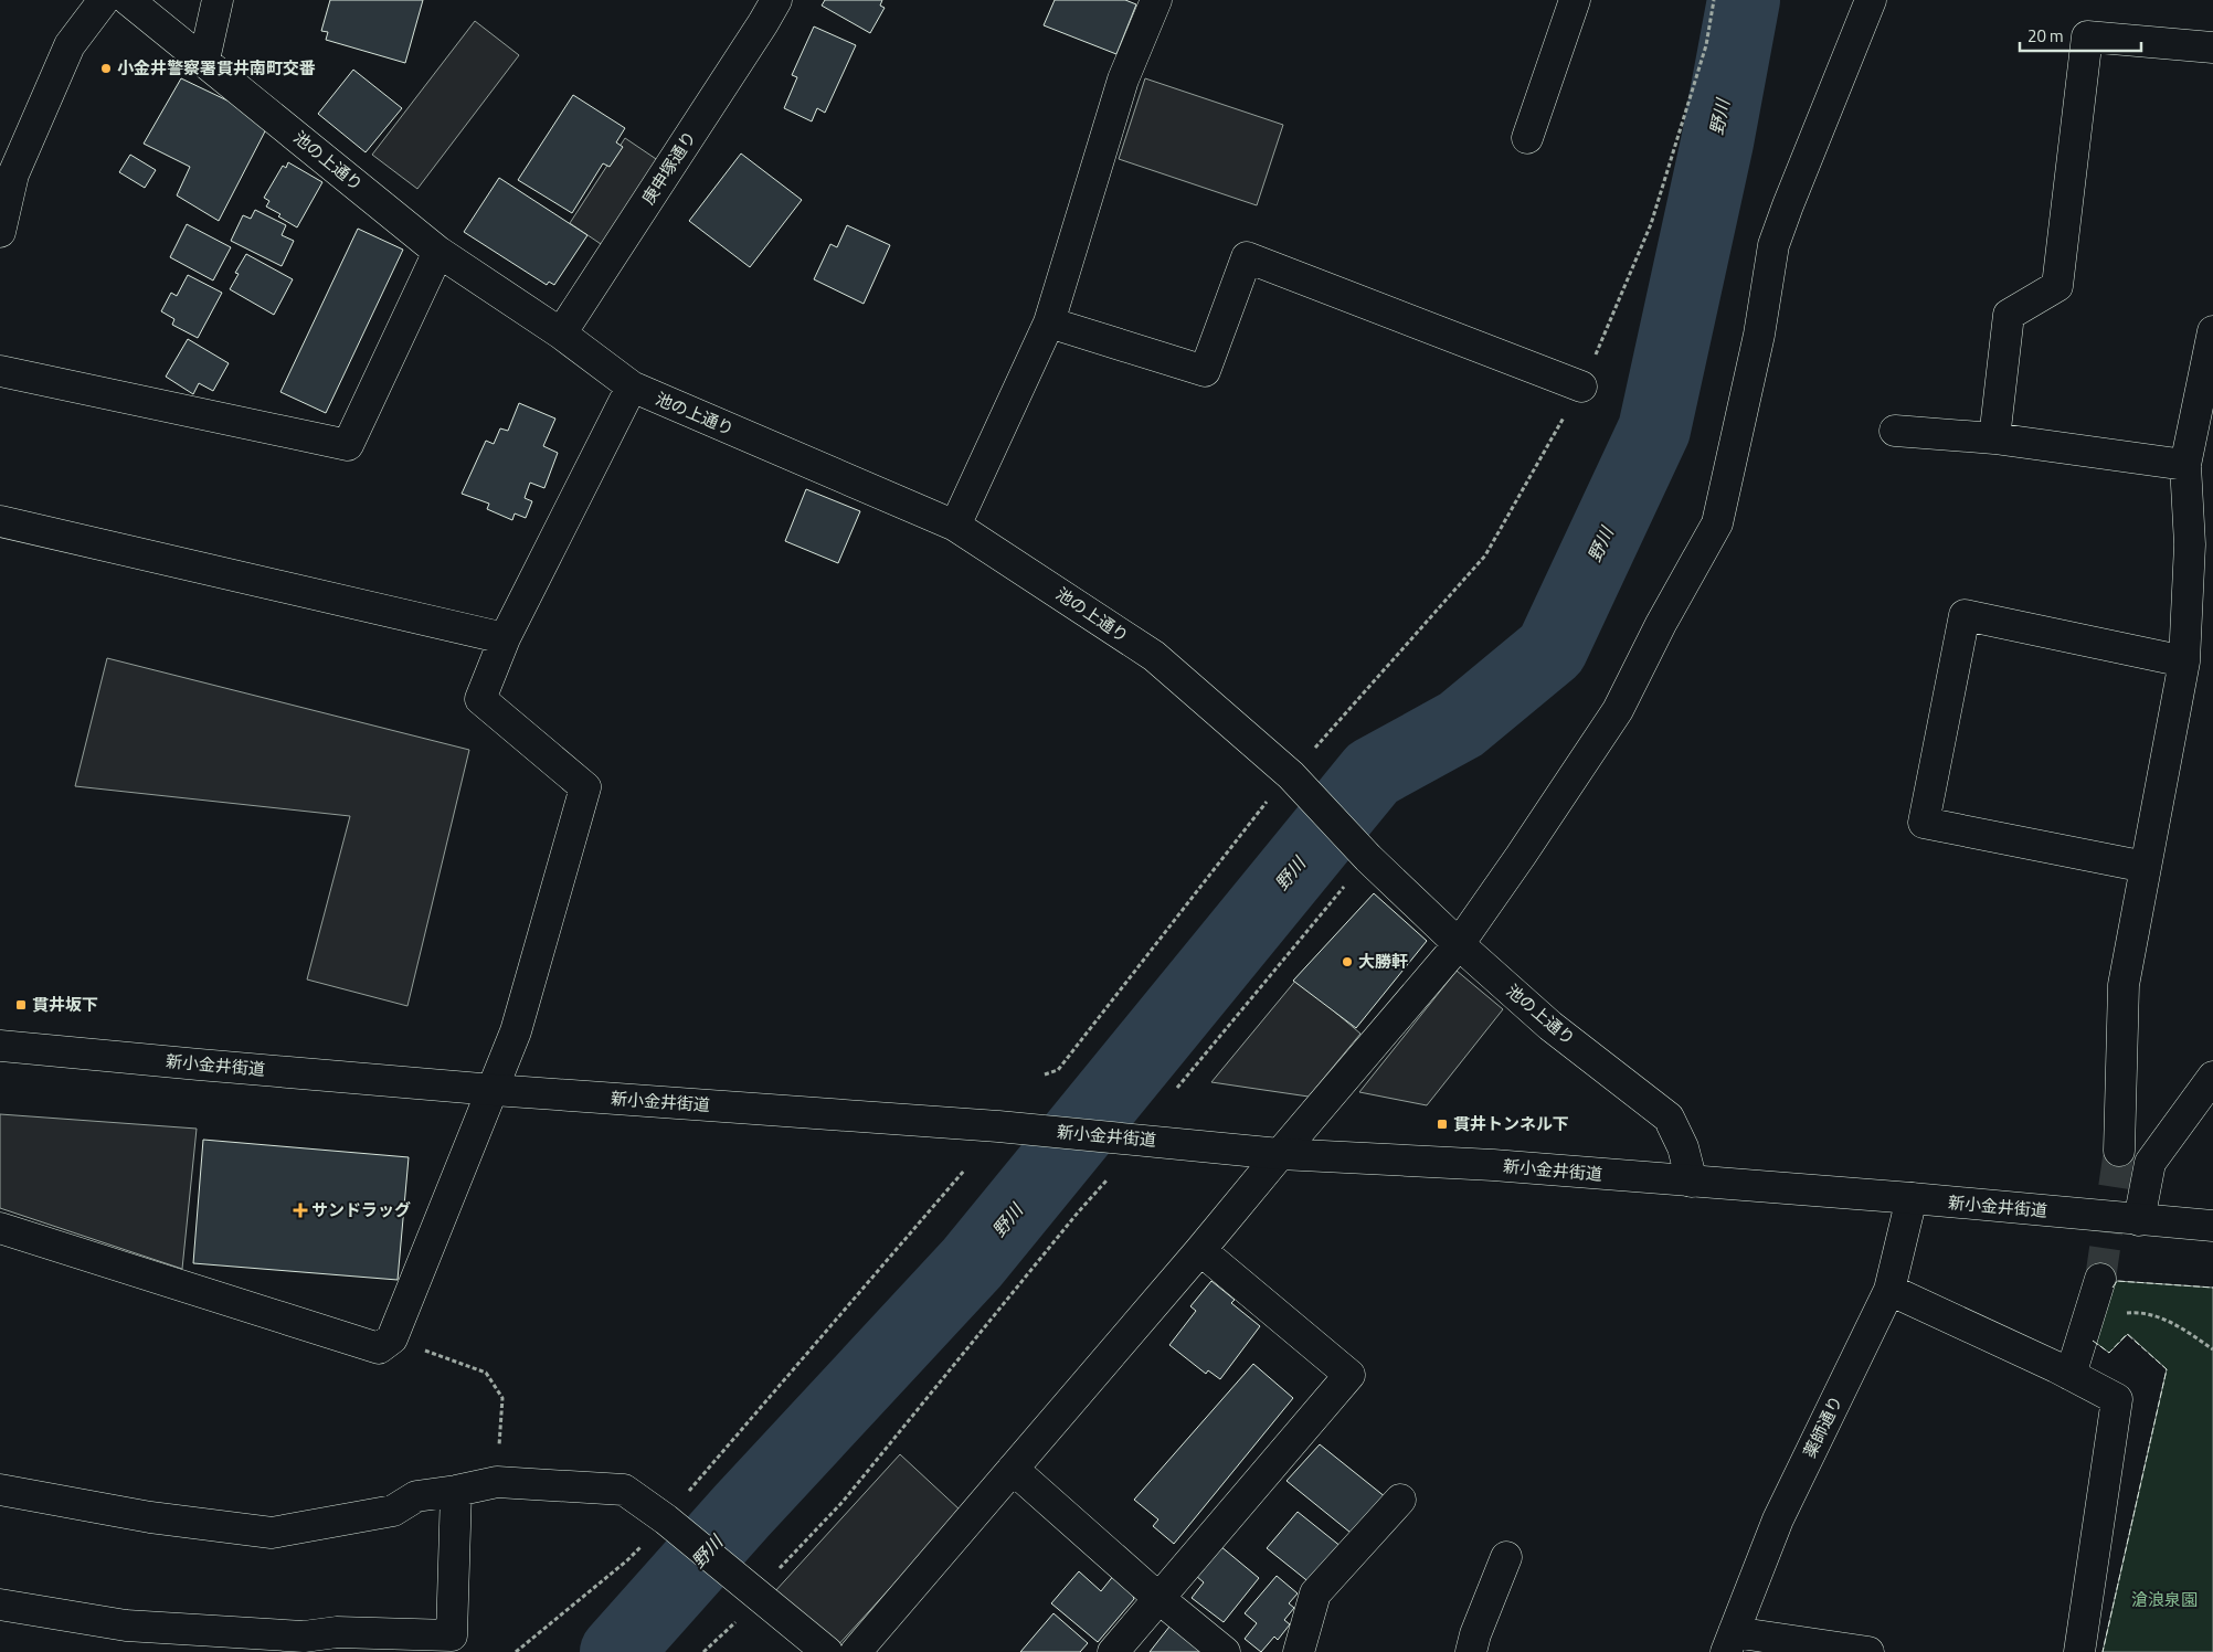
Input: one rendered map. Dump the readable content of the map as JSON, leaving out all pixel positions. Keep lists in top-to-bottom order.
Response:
{
  "streets": {
    "street": [
      "池の上通り",
      "庚申塚通り",
      "新小金井街道",
      "薬師通り"
    ]
  },
  "crossings": [
    ["池の上通り", "庚申塚通り"],
    ["池の上通り", "新小金井街道"],
    ["新小金井街道", "薬師通り"]
  ],
  "water": ["野川"],
  "parks": ["滄浪泉園"],
  "places": {
    "other": ["小金井警察署貫井南町交番", "大勝軒"],
    "transit": ["貫井坂下", "貫井トンネル下"],
    "health": ["サンドラッグ"]
  },
  "scale_bar": "20 m"
}
